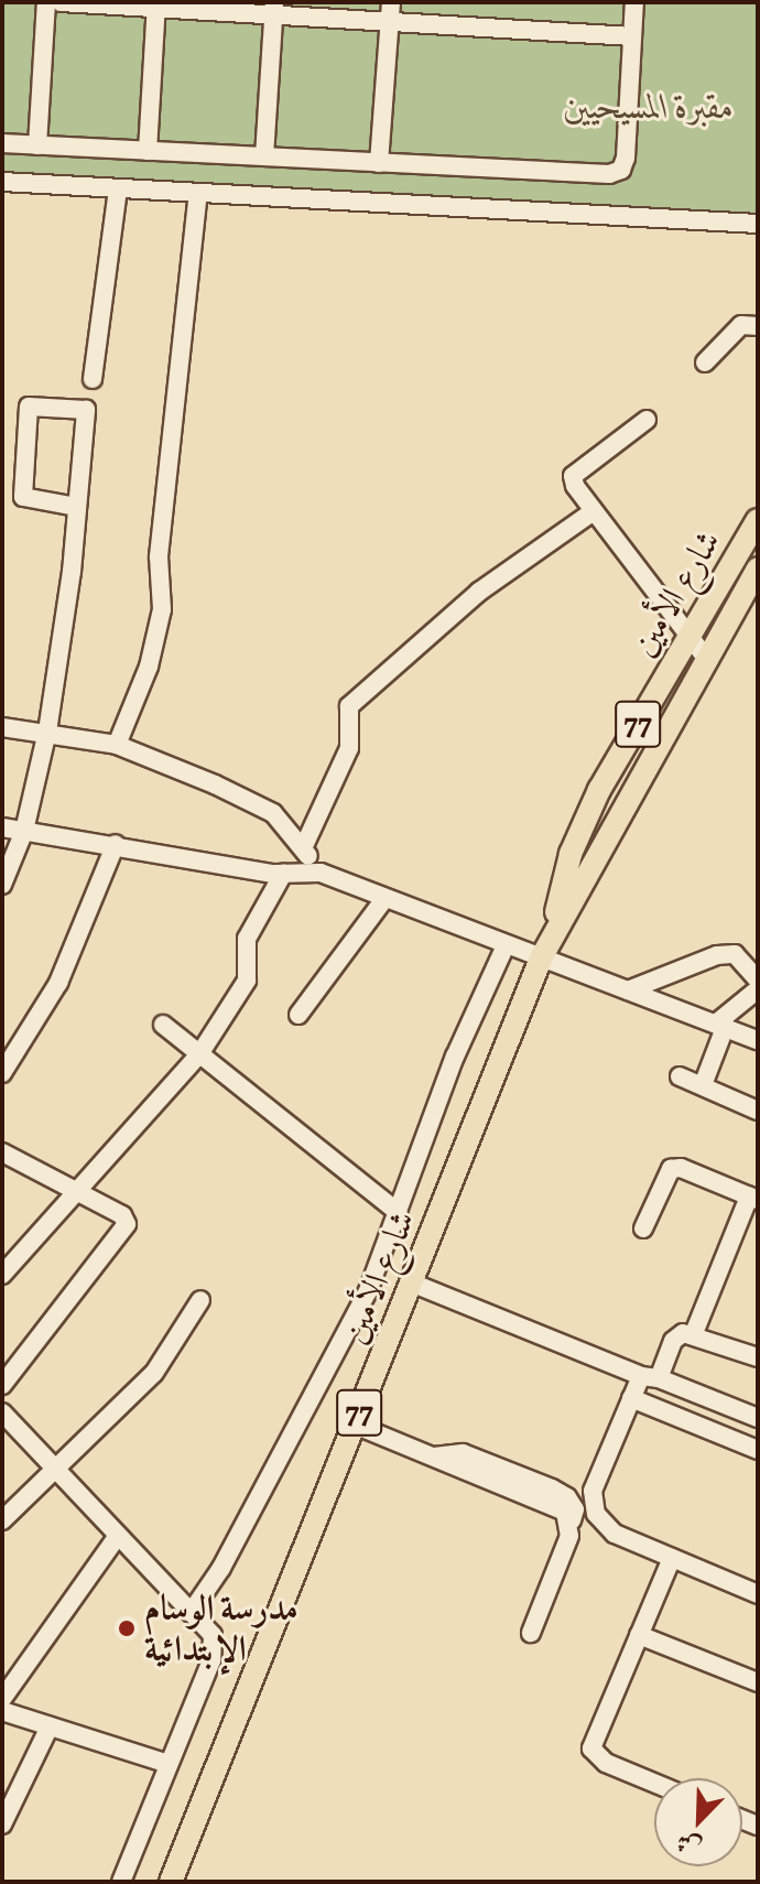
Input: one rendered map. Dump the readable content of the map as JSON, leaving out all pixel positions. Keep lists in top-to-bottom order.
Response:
{
  "streets": {
    "main road": ["شارع الأمين", "77"]
  },
  "parks": ["مقبرة المسيحيين"],
  "places": ["مدرسة الوسام الإبتدائية"],
  "north": "bottom left"
}
